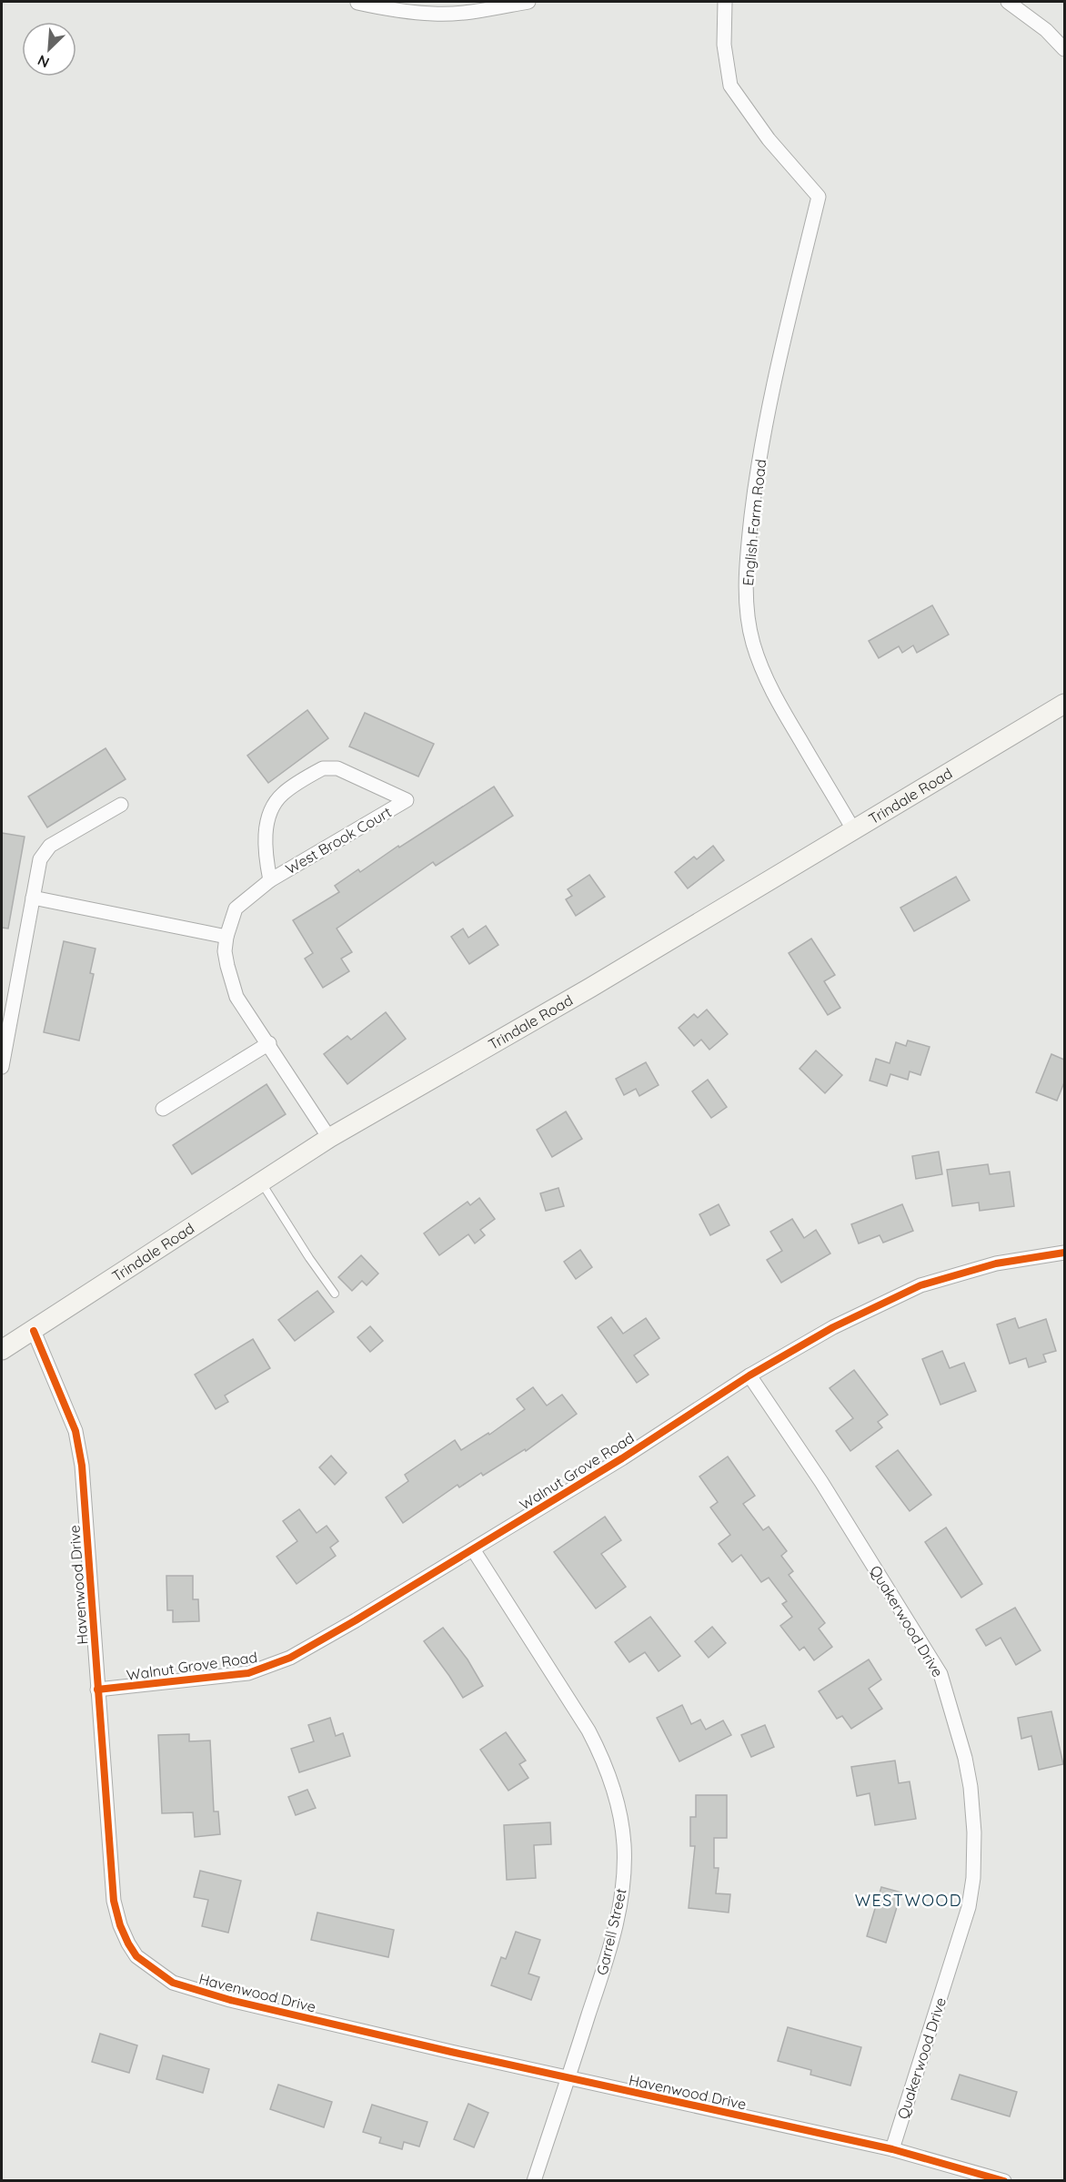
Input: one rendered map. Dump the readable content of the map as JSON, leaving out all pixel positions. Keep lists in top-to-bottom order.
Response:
{
  "streets": {
    "main road": ["Trindale Road"],
    "street": [
      "English Farm Road",
      "West Brook Court",
      "Walnut Grove Road",
      "Havenwood Drive",
      "Quakerwood Drive",
      "Garrell Street"
    ]
  },
  "crossings": [
    ["English Farm Road", "Trindale Road"],
    ["Trindale Road", "West Brook Court"],
    ["Trindale Road", "Havenwood Drive"],
    ["Walnut Grove Road", "Havenwood Drive"],
    ["Walnut Grove Road", "Quakerwood Drive"],
    ["Walnut Grove Road", "Garrell Street"],
    ["Havenwood Drive", "Quakerwood Drive"],
    ["Havenwood Drive", "Garrell Street"]
  ],
  "districts": ["WESTWOOD"],
  "north": "bottom left"
}
